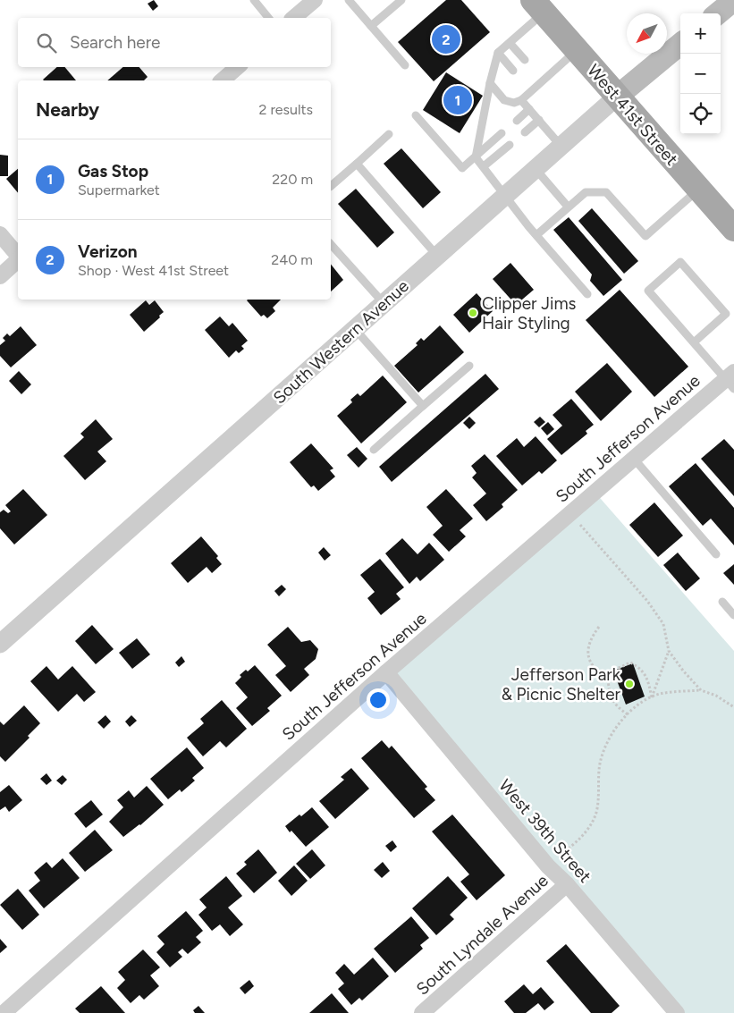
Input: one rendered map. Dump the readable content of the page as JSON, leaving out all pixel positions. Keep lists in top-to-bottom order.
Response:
{
  "streets": {
    "main road": ["West 41st Street", "South Western Avenue"],
    "street": ["South Jefferson Avenue", "West 39th Street", "South Lyndale Avenue"]
  },
  "crossings": [
    ["West 41st Street", "South Western Avenue"],
    ["South Jefferson Avenue", "West 39th Street"],
    ["West 39th Street", "South Lyndale Avenue"]
  ],
  "places": ["Clipper Jims Hair Styling", "Jefferson Park & Picnic Shelter"],
  "north": "bottom left",
  "page": {
    "map_buttons": ["+", "−"],
    "search": "Search here",
    "pins": ["2", "1"],
    "heading": ["Nearby", "2 results"],
    "list": [
      {
        "mark": "1",
        "name": "Gas Stop",
        "note": "Supermarket",
        "value": "220 m"
      },
      {
        "mark": "2",
        "name": "Verizon",
        "note": "Shop · West 41st Street",
        "value": "240 m"
      }
    ]
  }
}
